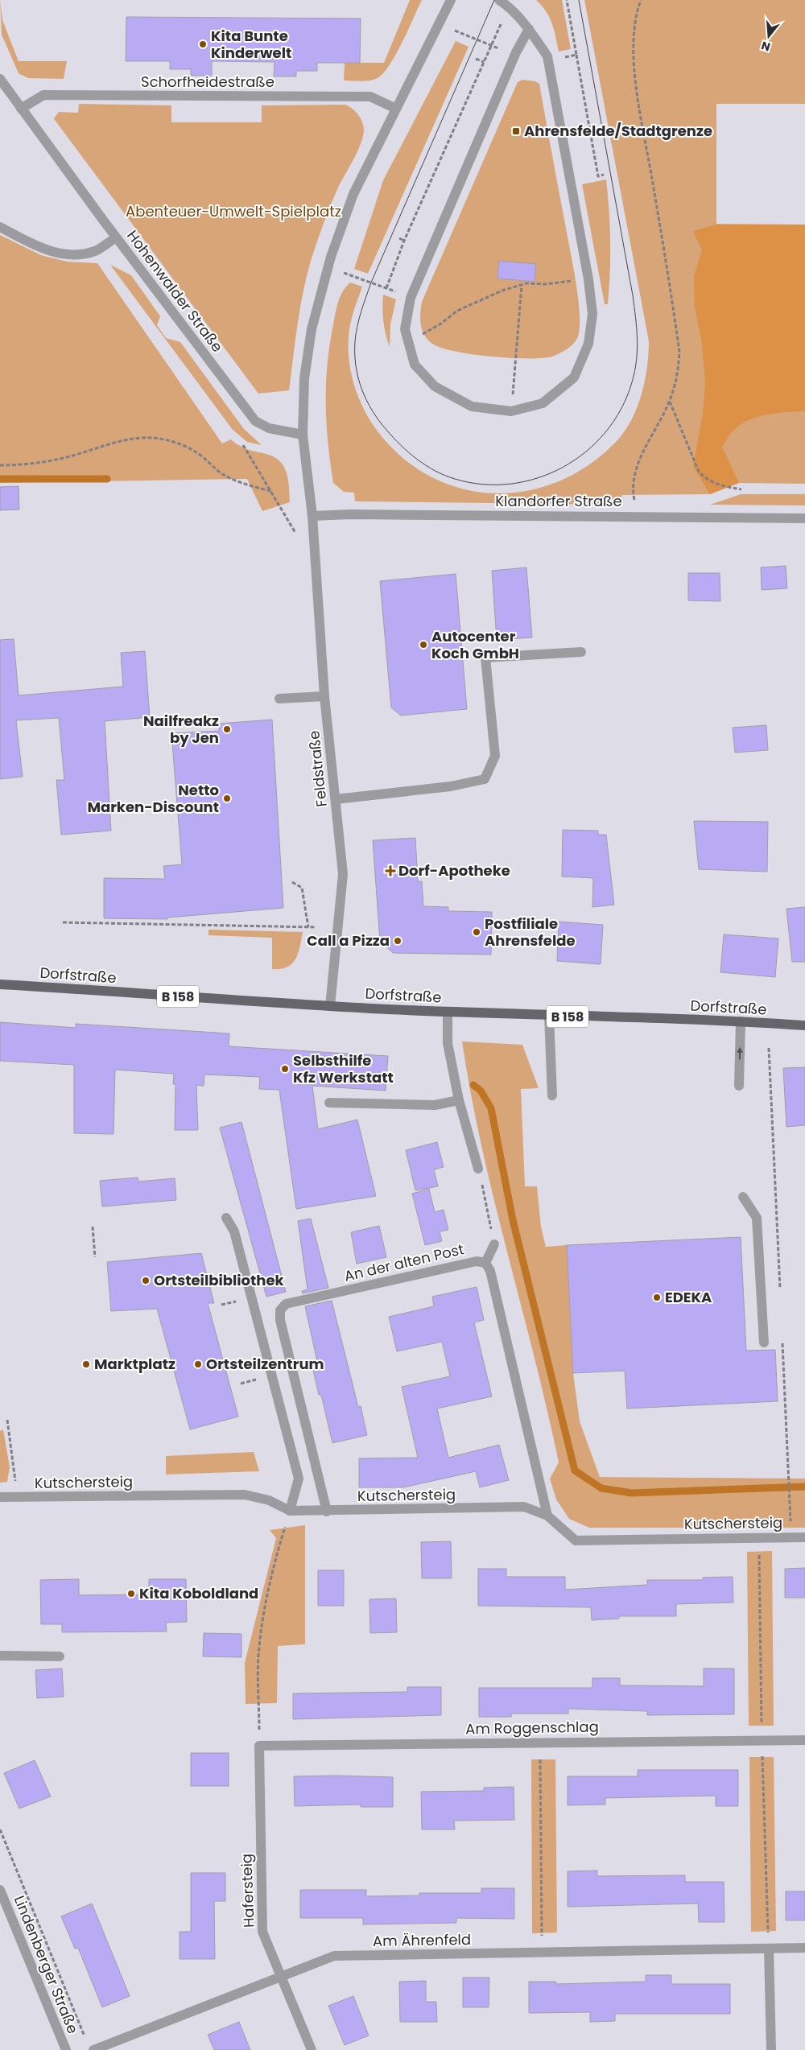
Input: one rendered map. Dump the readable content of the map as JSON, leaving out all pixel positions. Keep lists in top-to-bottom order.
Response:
{
  "streets": {
    "main road": ["Dorfstraße", "B 158"],
    "street": [
      "Schorfheidestraße",
      "Hohenwalder Straße",
      "Klandorfer Straße",
      "Feldstraße",
      "An der alten Post",
      "Kutschersteig",
      "Am Roggenschlag",
      "Hafersteig",
      "Am Ährenfeld",
      "Lindenberger Straße"
    ]
  },
  "crossings": [
    ["Schorfheidestraße", "Hohenwalder Straße"],
    ["Klandorfer Straße", "Feldstraße"],
    ["Feldstraße", "Dorfstraße"],
    ["An der alten Post", "Kutschersteig"],
    ["Am Roggenschlag", "Hafersteig"],
    ["Hafersteig", "Am Ährenfeld"]
  ],
  "parks": ["Abenteuer-Umwelt-Spielplatz"],
  "places": {
    "other": [
      "Kita Bunte Kinderwelt",
      "Autocenter Koch GmbH",
      "Nailfreakz by Jen",
      "Netto Marken-Discount",
      "Postfiliale Ahrensfelde",
      "Call a Pizza",
      "Selbsthilfe Kfz Werkstatt",
      "Ortsteilbibliothek",
      "EDEKA",
      "Marktplatz",
      "Ortsteilzentrum",
      "Kita Koboldland"
    ],
    "transit": ["Ahrensfelde/Stadtgrenze"],
    "health": ["Dorf-Apotheke"]
  },
  "north": "bottom"
}
